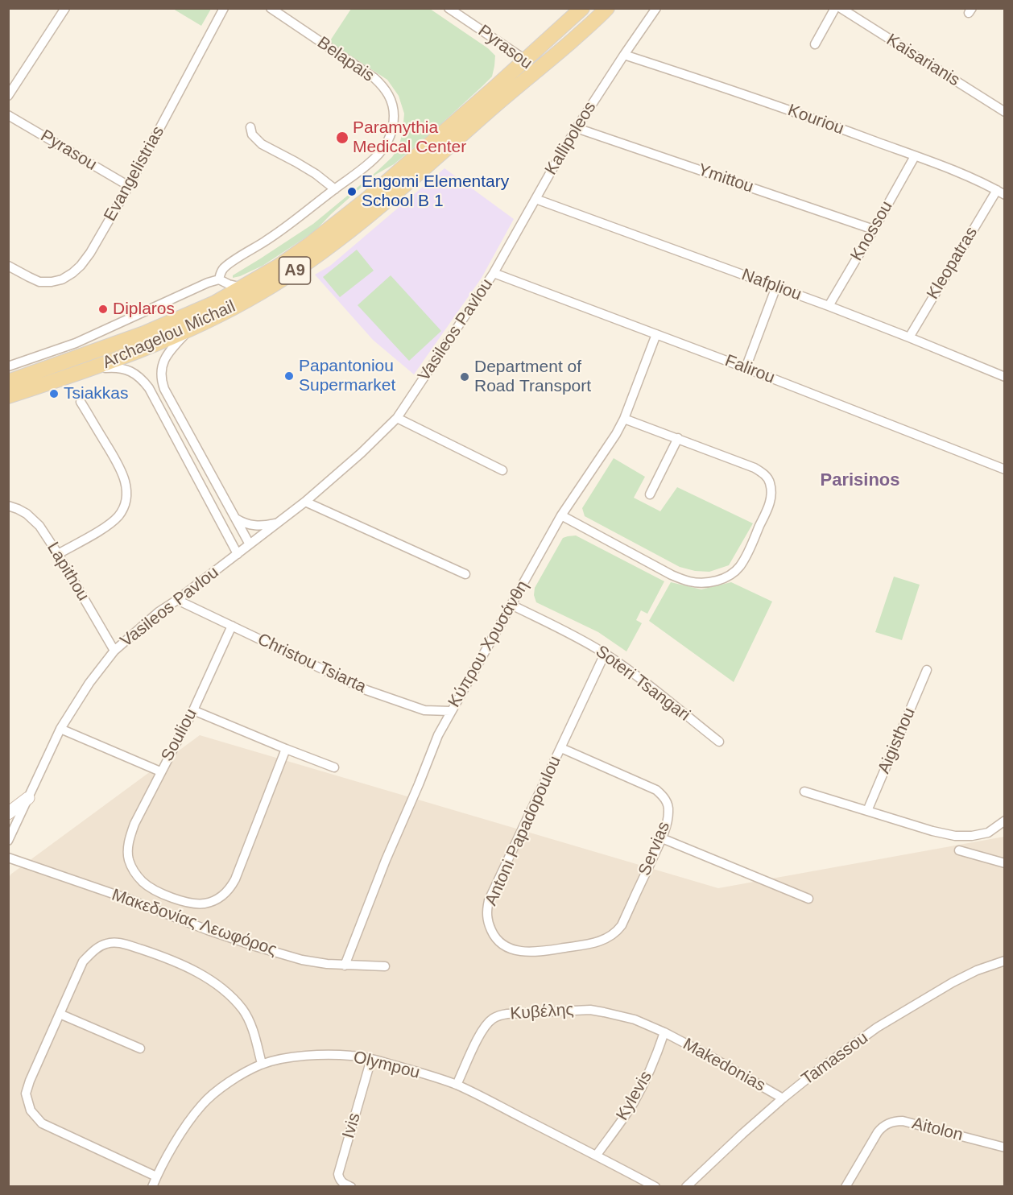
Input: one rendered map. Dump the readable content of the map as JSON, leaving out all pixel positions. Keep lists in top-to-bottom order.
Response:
{
  "streets": {
    "main road": ["A9", "Archagelou Michail"],
    "street": [
      "Pyrasou",
      "Belapais",
      "Kaisarianis",
      "Kouriou",
      "Kallipoleos",
      "Evangelistrias",
      "Ymittou",
      "Knossou",
      "Kleopatras",
      "Nafpliou",
      "Vasileos Pavlou",
      "Falirou",
      "Lapithou",
      "Κύπρου Χρυσάνθη",
      "Christou Tsiarta",
      "Soteri Tsangari",
      "Souliou",
      "Aigisthou",
      "Antoni Papadopoulou",
      "Servias",
      "Μακεδονίας Λεωφόρος",
      "Κυβέλης",
      "Tamassou",
      "Olympou",
      "Makedonias",
      "Kylevis",
      "Ivis",
      "Aitolon"
    ]
  },
  "crossings": [
    ["Pyrasou", "Evangelistrias"],
    ["Pyrasou", "Archagelou Michail"],
    ["Kouriou", "Kallipoleos"],
    ["Kouriou", "Knossou"],
    ["Kouriou", "Kleopatras"],
    ["Kallipoleos", "Ymittou"],
    ["Kallipoleos", "Nafpliou"],
    ["Kallipoleos", "Vasileos Pavlou"],
    ["Kallipoleos", "Falirou"],
    ["Ymittou", "Knossou"],
    ["Knossou", "Nafpliou"],
    ["Kleopatras", "Nafpliou"],
    ["Vasileos Pavlou", "Falirou"],
    ["Vasileos Pavlou", "Lapithou"],
    ["Vasileos Pavlou", "Christou Tsiarta"],
    ["Vasileos Pavlou", "Souliou"],
    ["Falirou", "Κύπρου Χρυσάνθη"],
    ["Κύπρου Χρυσάνθη", "Christou Tsiarta"],
    ["Κύπρου Χρυσάνθη", "Soteri Tsangari"],
    ["Κύπρου Χρυσάνθη", "Μακεδονίας Λεωφόρος"],
    ["Christou Tsiarta", "Souliou"],
    ["Soteri Tsangari", "Antoni Papadopoulou"],
    ["Antoni Papadopoulou", "Servias"],
    ["Κυβέλης", "Olympou"],
    ["Κυβέλης", "Makedonias"],
    ["Κυβέλης", "Kylevis"],
    ["Tamassou", "Makedonias"],
    ["Olympou", "Kylevis"],
    ["Olympou", "Ivis"],
    ["Makedonias", "Kylevis"]
  ],
  "districts": ["Parisinos"],
  "places": [
    "Paramythia Medical Center",
    "Engomi Elementary School B 1",
    "Diplaros",
    "Papantoniou Supermarket",
    "Department of Road Transport",
    "Tsiakkas"
  ]
}
